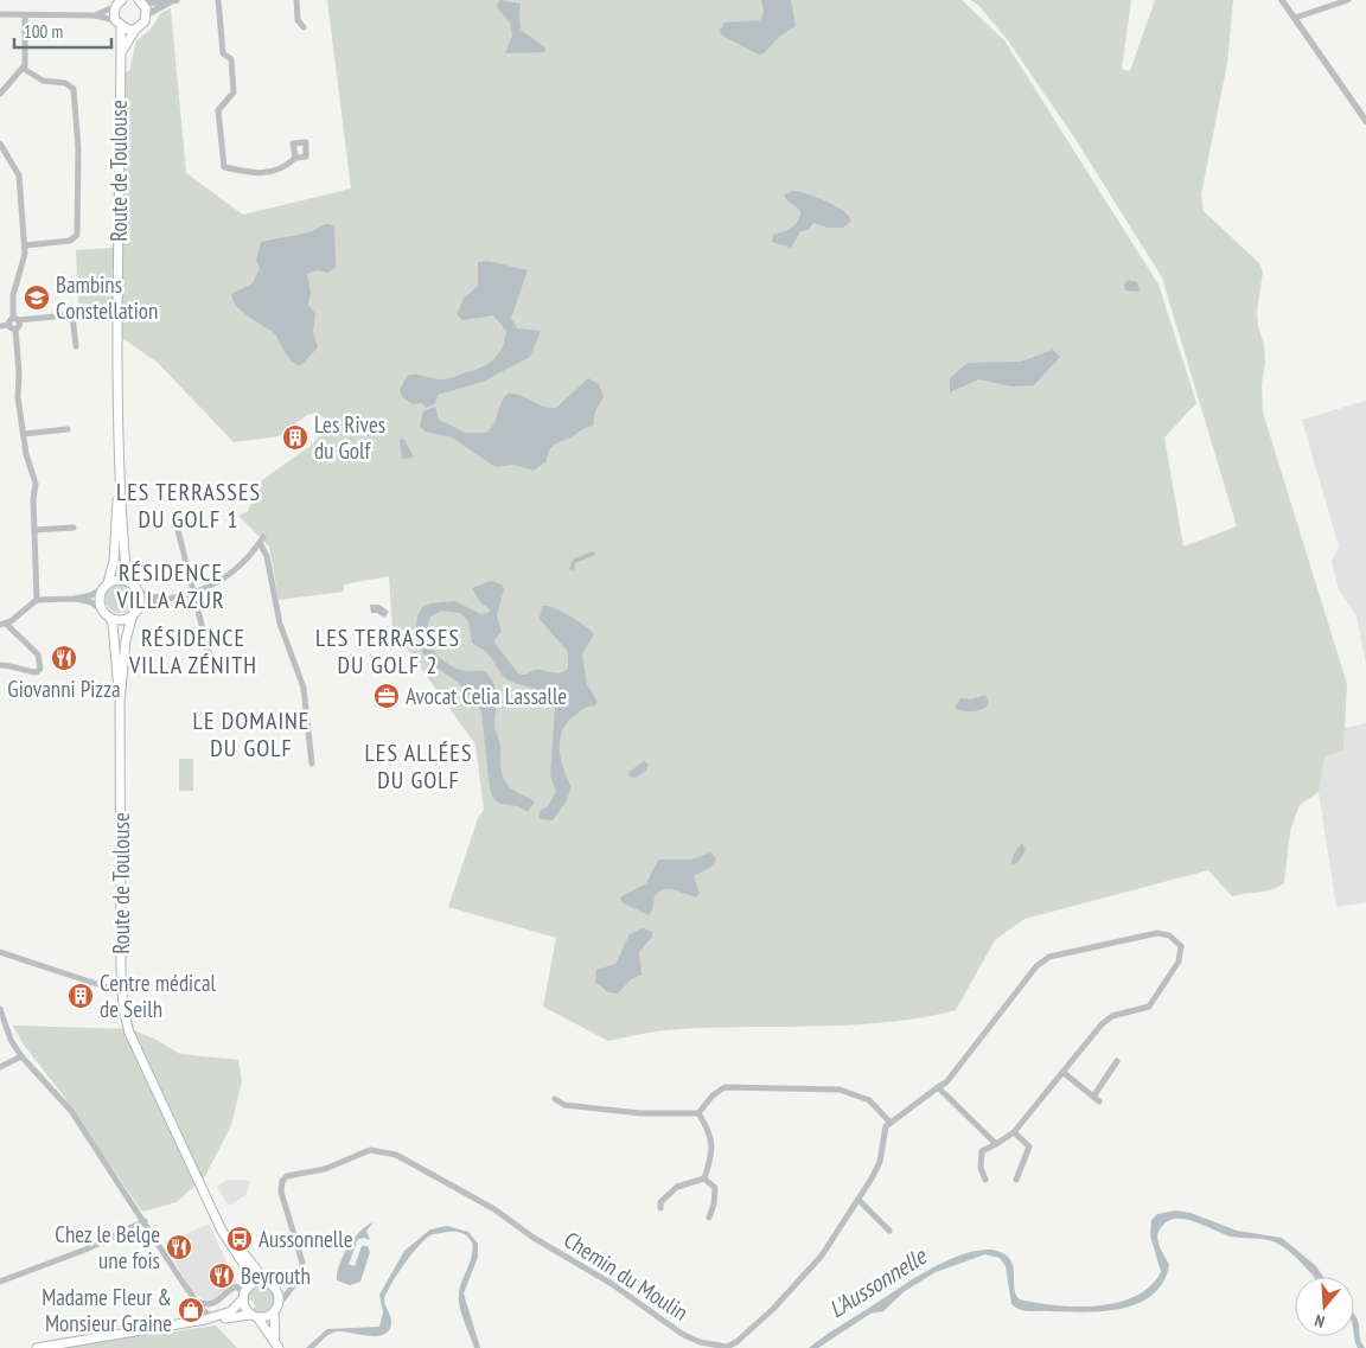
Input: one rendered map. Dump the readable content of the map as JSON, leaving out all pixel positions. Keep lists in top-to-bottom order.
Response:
{
  "streets": {
    "main road": ["Route de Toulouse"],
    "street": ["Chemin du Moulin"]
  },
  "districts": [
    "LES TERRASSES DU GOLF 1",
    "RÉSIDENCE VILLA AZUR",
    "RÉSIDENCE VILLA ZÉNITH",
    "LES TERRASSES DU GOLF 2",
    "LE DOMAINE DU GOLF",
    "LES ALLÉES DU GOLF"
  ],
  "water": ["L'Aussonnelle"],
  "places": {
    "school or university": ["Bambins Constellation"],
    "building": ["Les Rives du Golf", "Centre médical de Seilh"],
    "restaurant": ["Giovanni Pizza", "Chez le Belge une fois", "Beyrouth"],
    "office": ["Avocat Celia Lassalle"],
    "bus stop": ["Aussonnelle"],
    "shop": ["Madame Fleur & Monsieur Graine"]
  },
  "scale_bar": "100 m",
  "north": "bottom"
}
